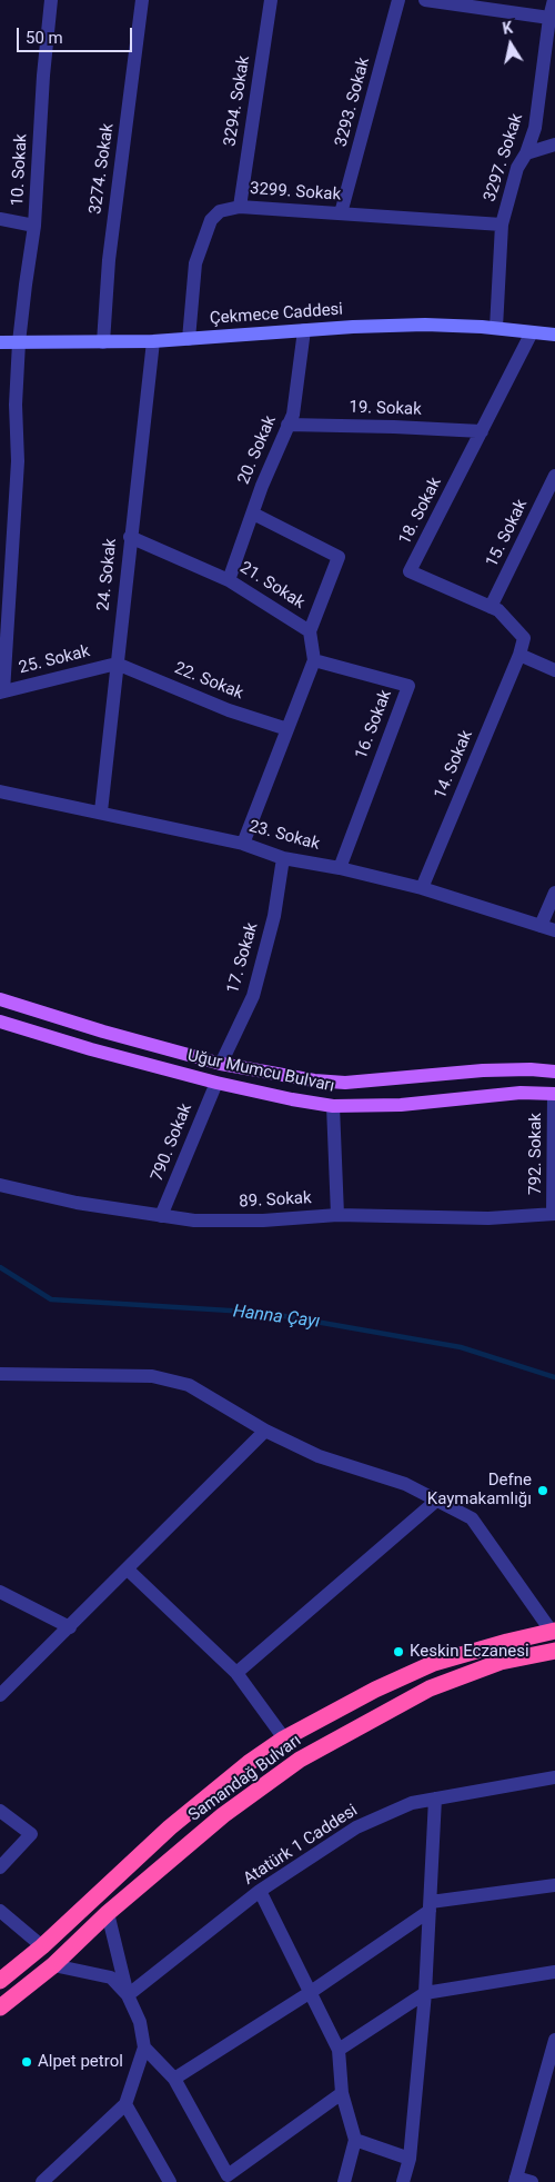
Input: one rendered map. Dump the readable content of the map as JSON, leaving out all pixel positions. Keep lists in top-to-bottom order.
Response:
{
  "streets": {
    "highway": ["Samandağ Bulvarı"],
    "main road": ["Çekmece Caddesi", "Uğur Mumcu Bulvarı"],
    "street": [
      "3294. Sokak",
      "3293. Sokak",
      "3297. Sokak",
      "3274. Sokak",
      "10. Sokak",
      "3299. Sokak",
      "19. Sokak",
      "20. Sokak",
      "18. Sokak",
      "15. Sokak",
      "24. Sokak",
      "21. Sokak",
      "25. Sokak",
      "22. Sokak",
      "16. Sokak",
      "14. Sokak",
      "23. Sokak",
      "17. Sokak",
      "790. Sokak",
      "792. Sokak",
      "89. Sokak",
      "Atatürk 1 Caddesi"
    ]
  },
  "crossings": [
    ["3294. Sokak", "3299. Sokak"],
    ["3293. Sokak", "3299. Sokak"],
    ["3297. Sokak", "3299. Sokak"],
    ["3297. Sokak", "Çekmece Caddesi"],
    ["3274. Sokak", "Çekmece Caddesi"],
    ["10. Sokak", "Çekmece Caddesi"],
    ["10. Sokak", "25. Sokak"],
    ["3299. Sokak", "Çekmece Caddesi"],
    ["Çekmece Caddesi", "20. Sokak"],
    ["Çekmece Caddesi", "18. Sokak"],
    ["Çekmece Caddesi", "24. Sokak"],
    ["19. Sokak", "20. Sokak"],
    ["19. Sokak", "18. Sokak"],
    ["20. Sokak", "21. Sokak"],
    ["18. Sokak", "15. Sokak"],
    ["18. Sokak", "14. Sokak"],
    ["24. Sokak", "21. Sokak"],
    ["24. Sokak", "25. Sokak"],
    ["24. Sokak", "22. Sokak"],
    ["24. Sokak", "23. Sokak"],
    ["21. Sokak", "16. Sokak"],
    ["25. Sokak", "22. Sokak"],
    ["16. Sokak", "23. Sokak"],
    ["14. Sokak", "23. Sokak"],
    ["23. Sokak", "17. Sokak"],
    ["17. Sokak", "Uğur Mumcu Bulvarı"],
    ["Uğur Mumcu Bulvarı", "790. Sokak"],
    ["Uğur Mumcu Bulvarı", "792. Sokak"],
    ["790. Sokak", "89. Sokak"],
    ["792. Sokak", "89. Sokak"]
  ],
  "water": ["Hanna Çayı"],
  "places": ["Defne Kaymakamlığı", "Keskin Eczanesi", "Alpet petrol"],
  "scale_bar": "50 m",
  "north": "top"
}
